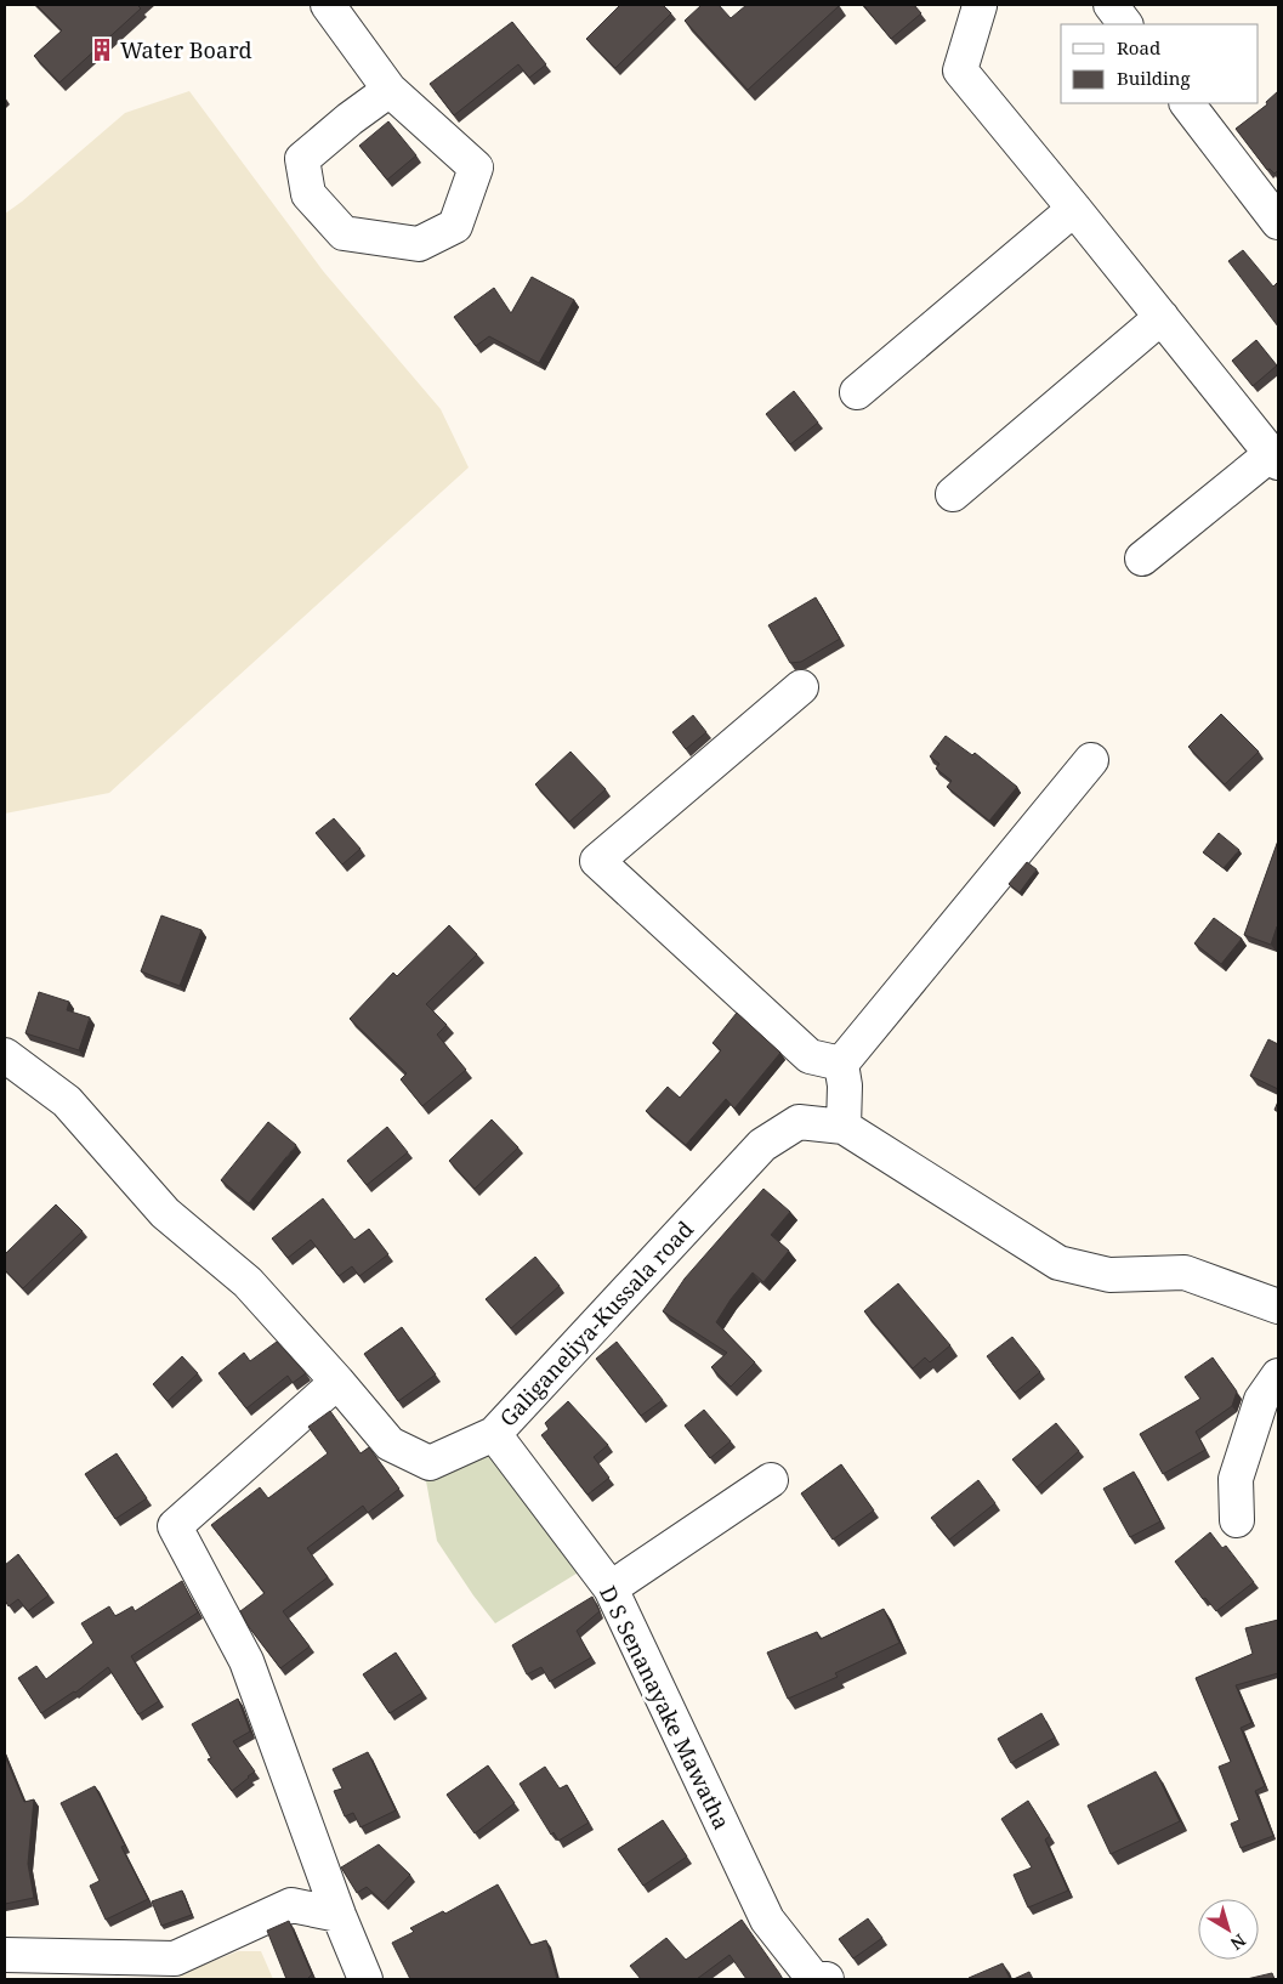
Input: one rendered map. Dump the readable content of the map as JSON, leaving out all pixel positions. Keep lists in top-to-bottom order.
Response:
{
  "streets": {
    "street": ["Galiganeliya-Kussala road", "D S Senanayake Mawatha"]
  },
  "crossings": [
    ["Galiganeliya-Kussala road", "D S Senanayake Mawatha"]
  ],
  "places": {
    "building": ["Water Board"]
  },
  "legend": ["Road", "Building"],
  "north": "bottom right"
}
